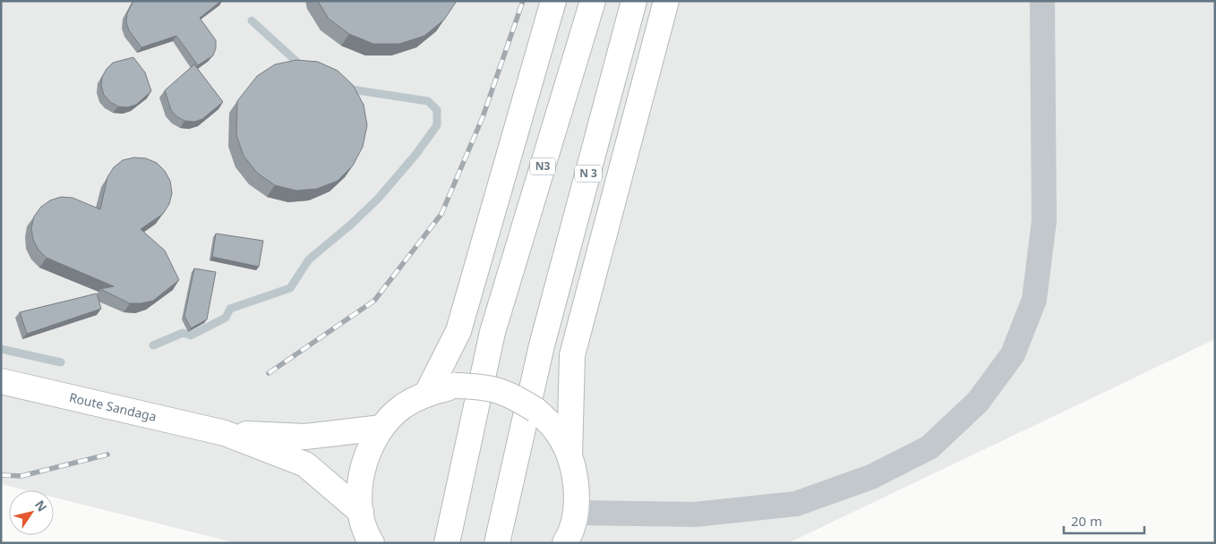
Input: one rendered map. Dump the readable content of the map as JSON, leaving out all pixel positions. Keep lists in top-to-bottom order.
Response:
{
  "streets": {
    "main road": ["N3", "N 3", "Route Sandaga"]
  },
  "scale_bar": "20 m",
  "north": "top right"
}
